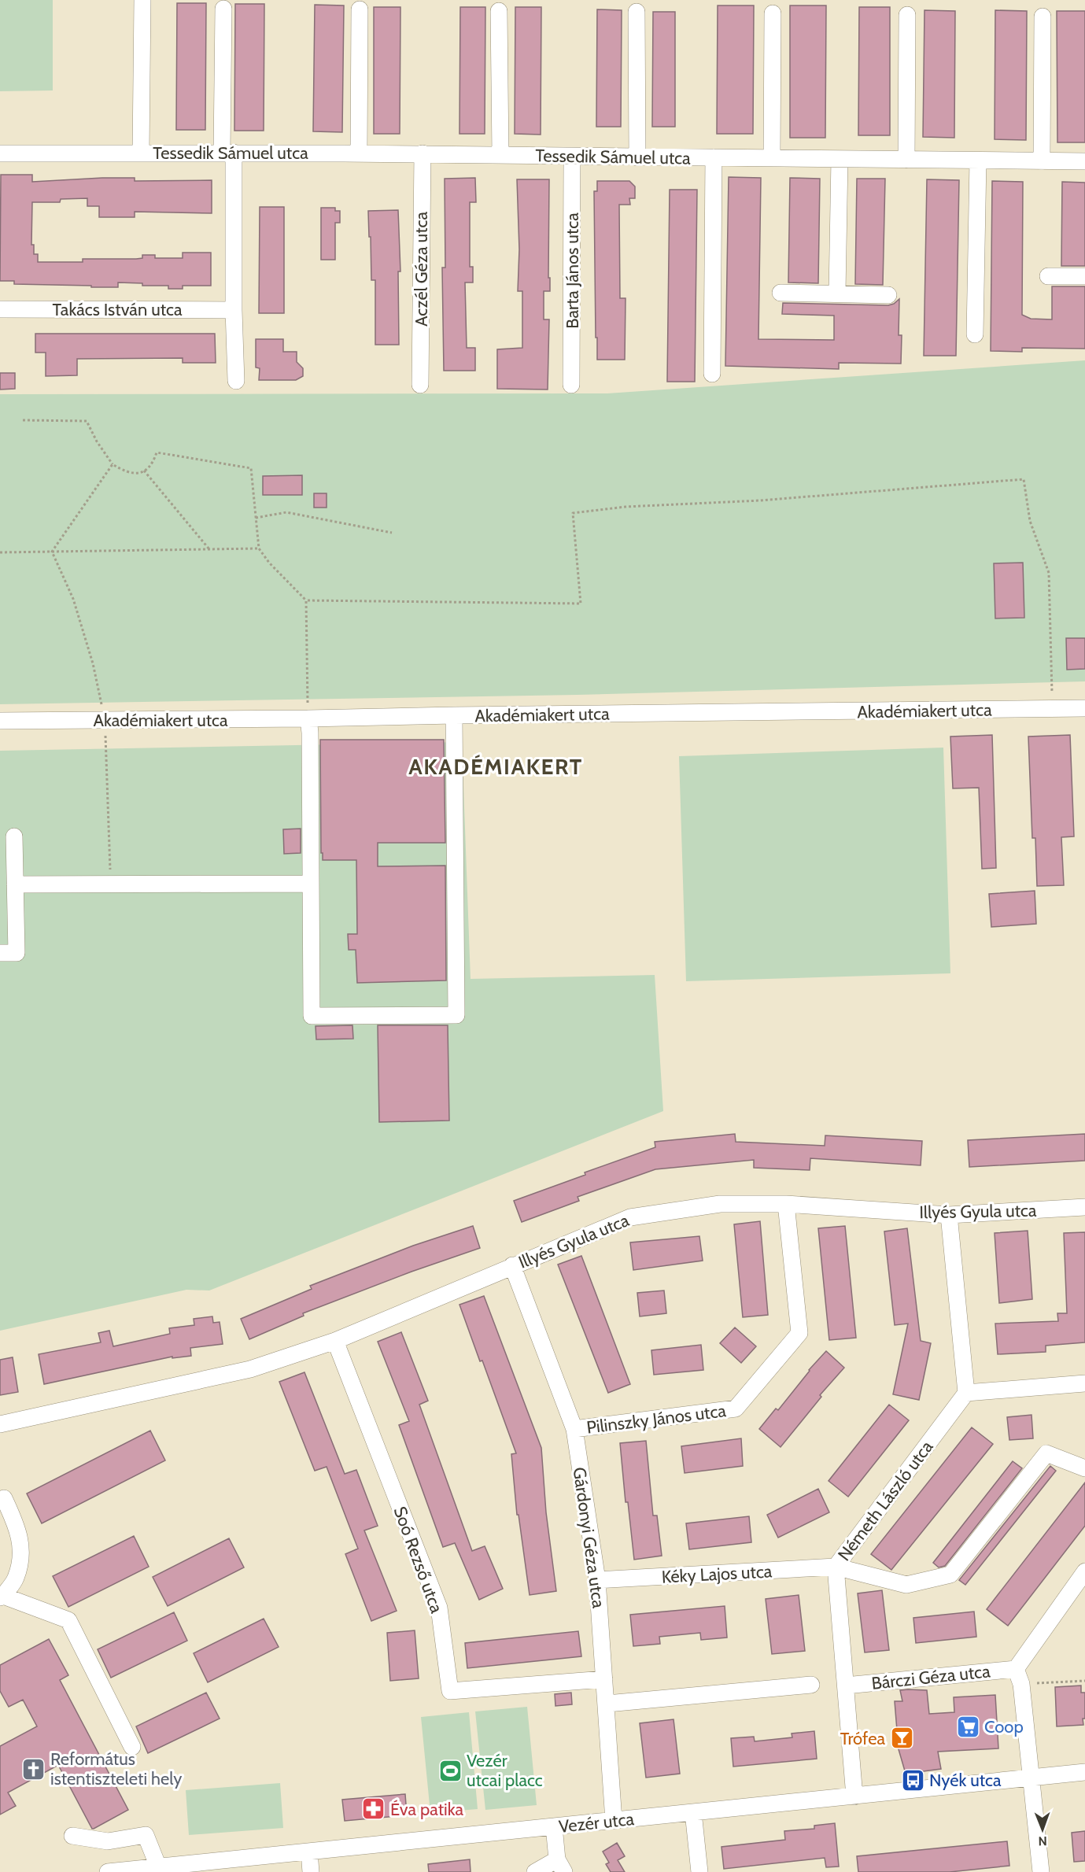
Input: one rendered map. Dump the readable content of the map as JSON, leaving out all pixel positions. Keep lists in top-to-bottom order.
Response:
{
  "streets": {
    "street": [
      "Tessedik Sámuel utca",
      "Aczél Géza utca",
      "Barta János utca",
      "Takács István utca",
      "Akadémiakert utca",
      "Illyés Gyula utca",
      "Pilinszky János utca",
      "Németh László utca",
      "Gárdonyi Géza utca",
      "Soó Rezső utca",
      "Kéky Lajos utca",
      "Bárczi Géza utca",
      "Vezér utca"
    ]
  },
  "crossings": [
    ["Tessedik Sámuel utca", "Aczél Géza utca"],
    ["Tessedik Sámuel utca", "Barta János utca"],
    ["Illyés Gyula utca", "Pilinszky János utca"],
    ["Illyés Gyula utca", "Gárdonyi Géza utca"],
    ["Illyés Gyula utca", "Soó Rezső utca"],
    ["Pilinszky János utca", "Gárdonyi Géza utca"],
    ["Németh László utca", "Kéky Lajos utca"],
    ["Németh László utca", "Bárczi Géza utca"],
    ["Németh László utca", "Vezér utca"],
    ["Gárdonyi Géza utca", "Soó Rezső utca"],
    ["Gárdonyi Géza utca", "Kéky Lajos utca"],
    ["Gárdonyi Géza utca", "Vezér utca"]
  ],
  "districts": ["AKADÉMIAKERT"],
  "places": {
    "supermarket": ["Coop"],
    "bar": ["Trófea"],
    "church": ["Református istentiszteleti hely"],
    "sports": ["Vezér utcai placc"],
    "bus stop": ["Nyék utca"],
    "pharmacy": ["Éva patika"]
  },
  "north": "bottom"
}
